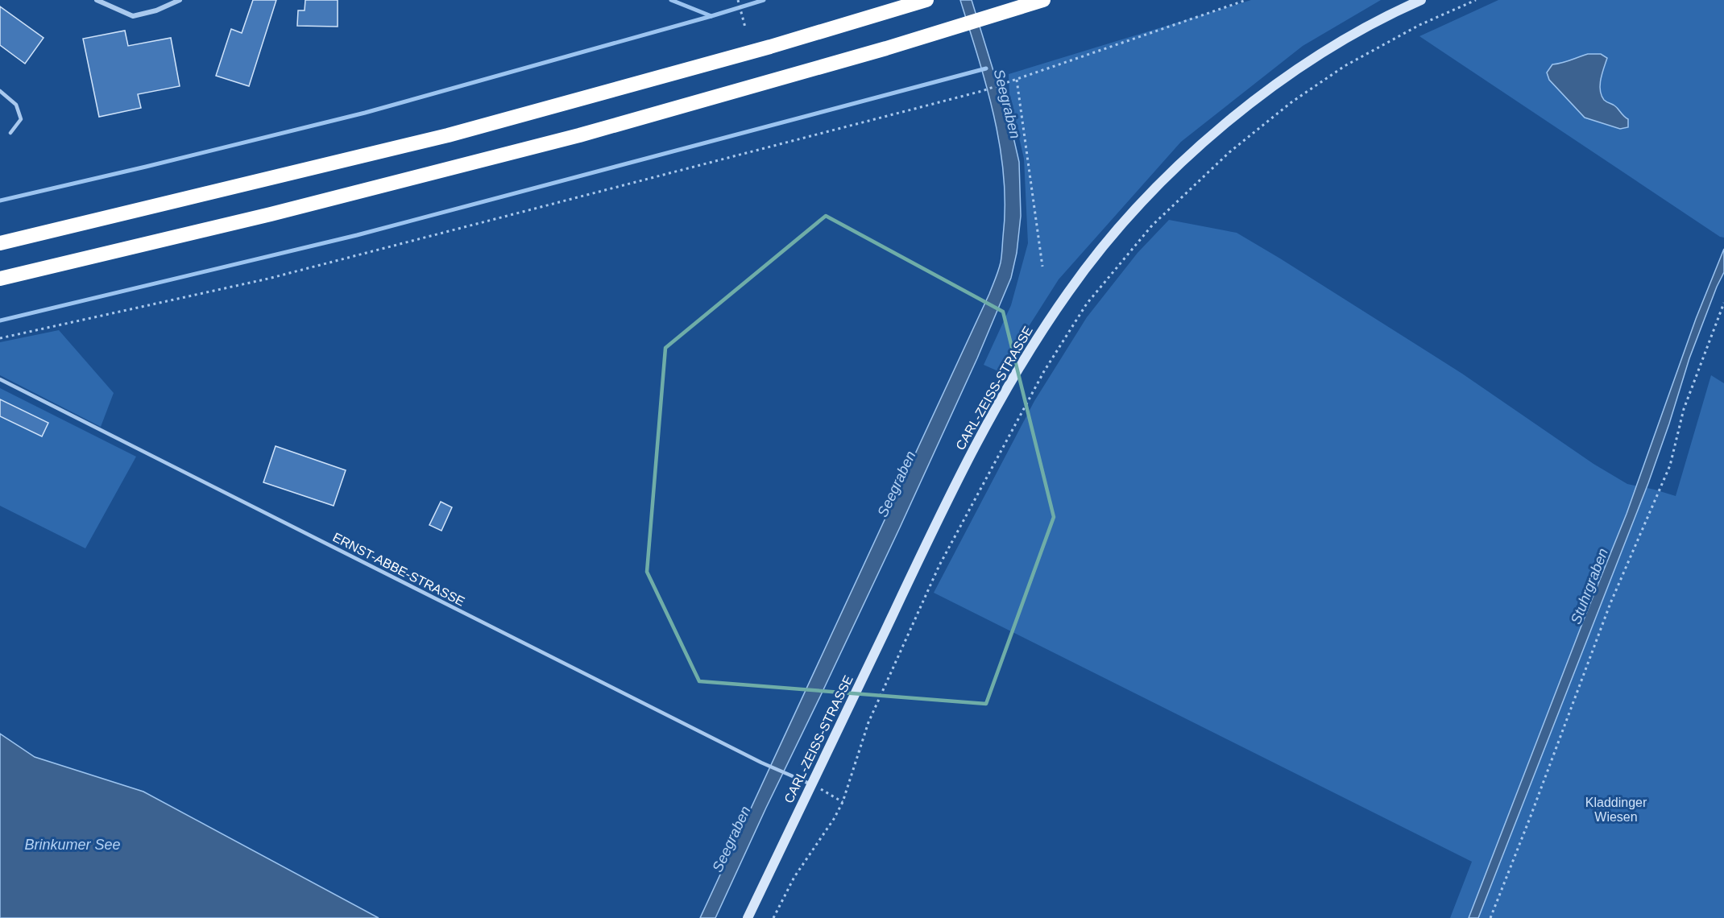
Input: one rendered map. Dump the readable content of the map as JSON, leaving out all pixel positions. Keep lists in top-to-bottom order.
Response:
{
  "streets": {
    "main road": ["CARL-ZEISS-STRASSE"],
    "lane": ["ERNST-ABBE-STRASSE"]
  },
  "crossings": [
    ["CARL-ZEISS-STRASSE", "ERNST-ABBE-STRASSE"]
  ],
  "water": ["Seegraben", "Stuhrgraben", "Brinkumer See"],
  "parks": ["Kladdinger Wiesen"]
}
